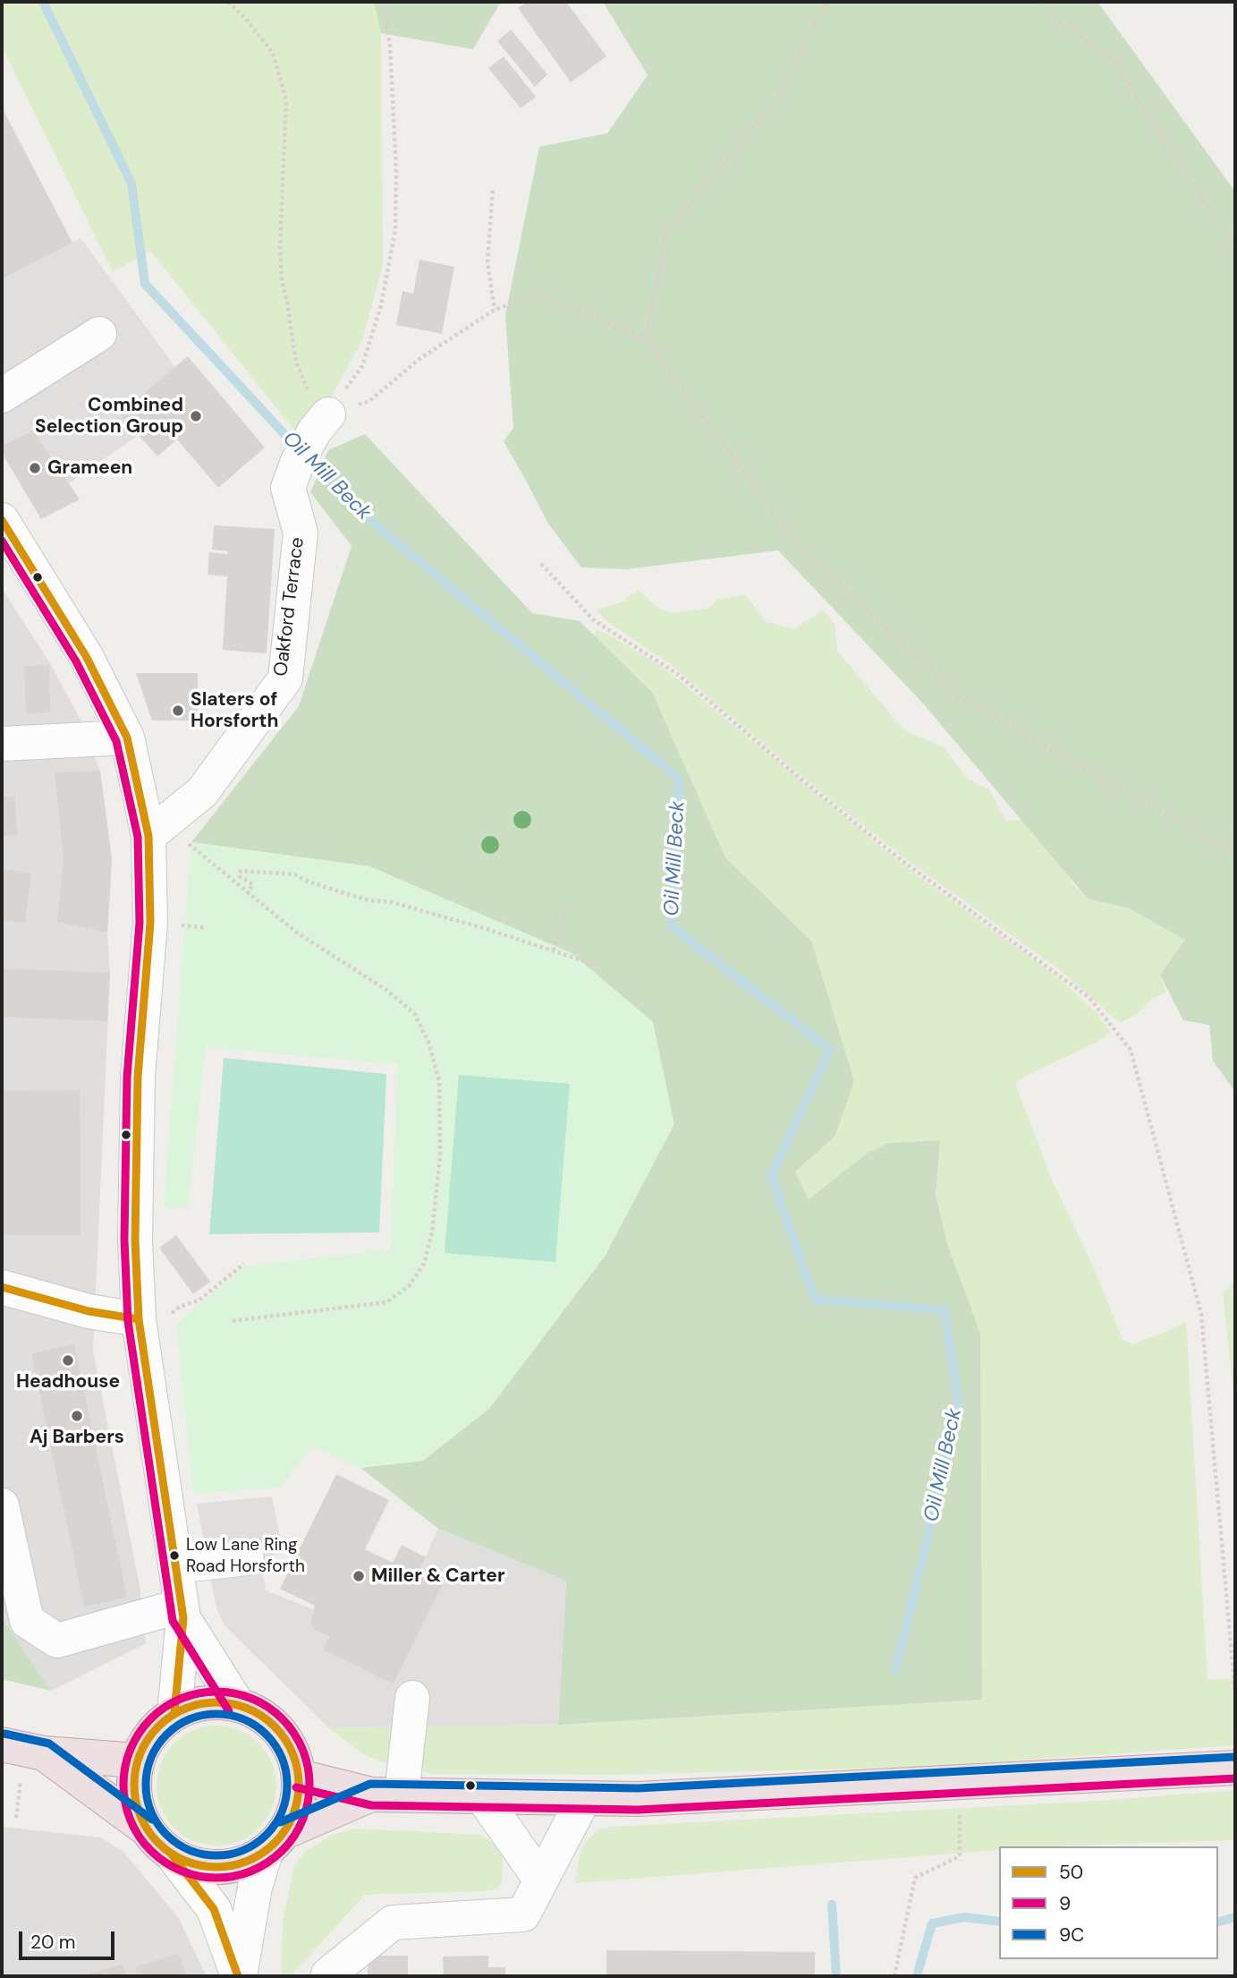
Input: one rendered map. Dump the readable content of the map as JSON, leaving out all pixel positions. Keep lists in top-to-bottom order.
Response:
{
  "streets": {
    "street": ["Oakford Terrace"]
  },
  "water": ["Oil Mill Beck"],
  "places": [
    "Combined Selection Group",
    "Grameen",
    "Slaters of Horsforth",
    "Headhouse",
    "Aj Barbers",
    "Low Lane Ring Road Horsforth",
    "Miller & Carter"
  ],
  "lines": ["transit line 50", "transit line 9", "transit line 9C"],
  "legend": ["50", "9", "9C"],
  "scale_bar": "20 m"
}
